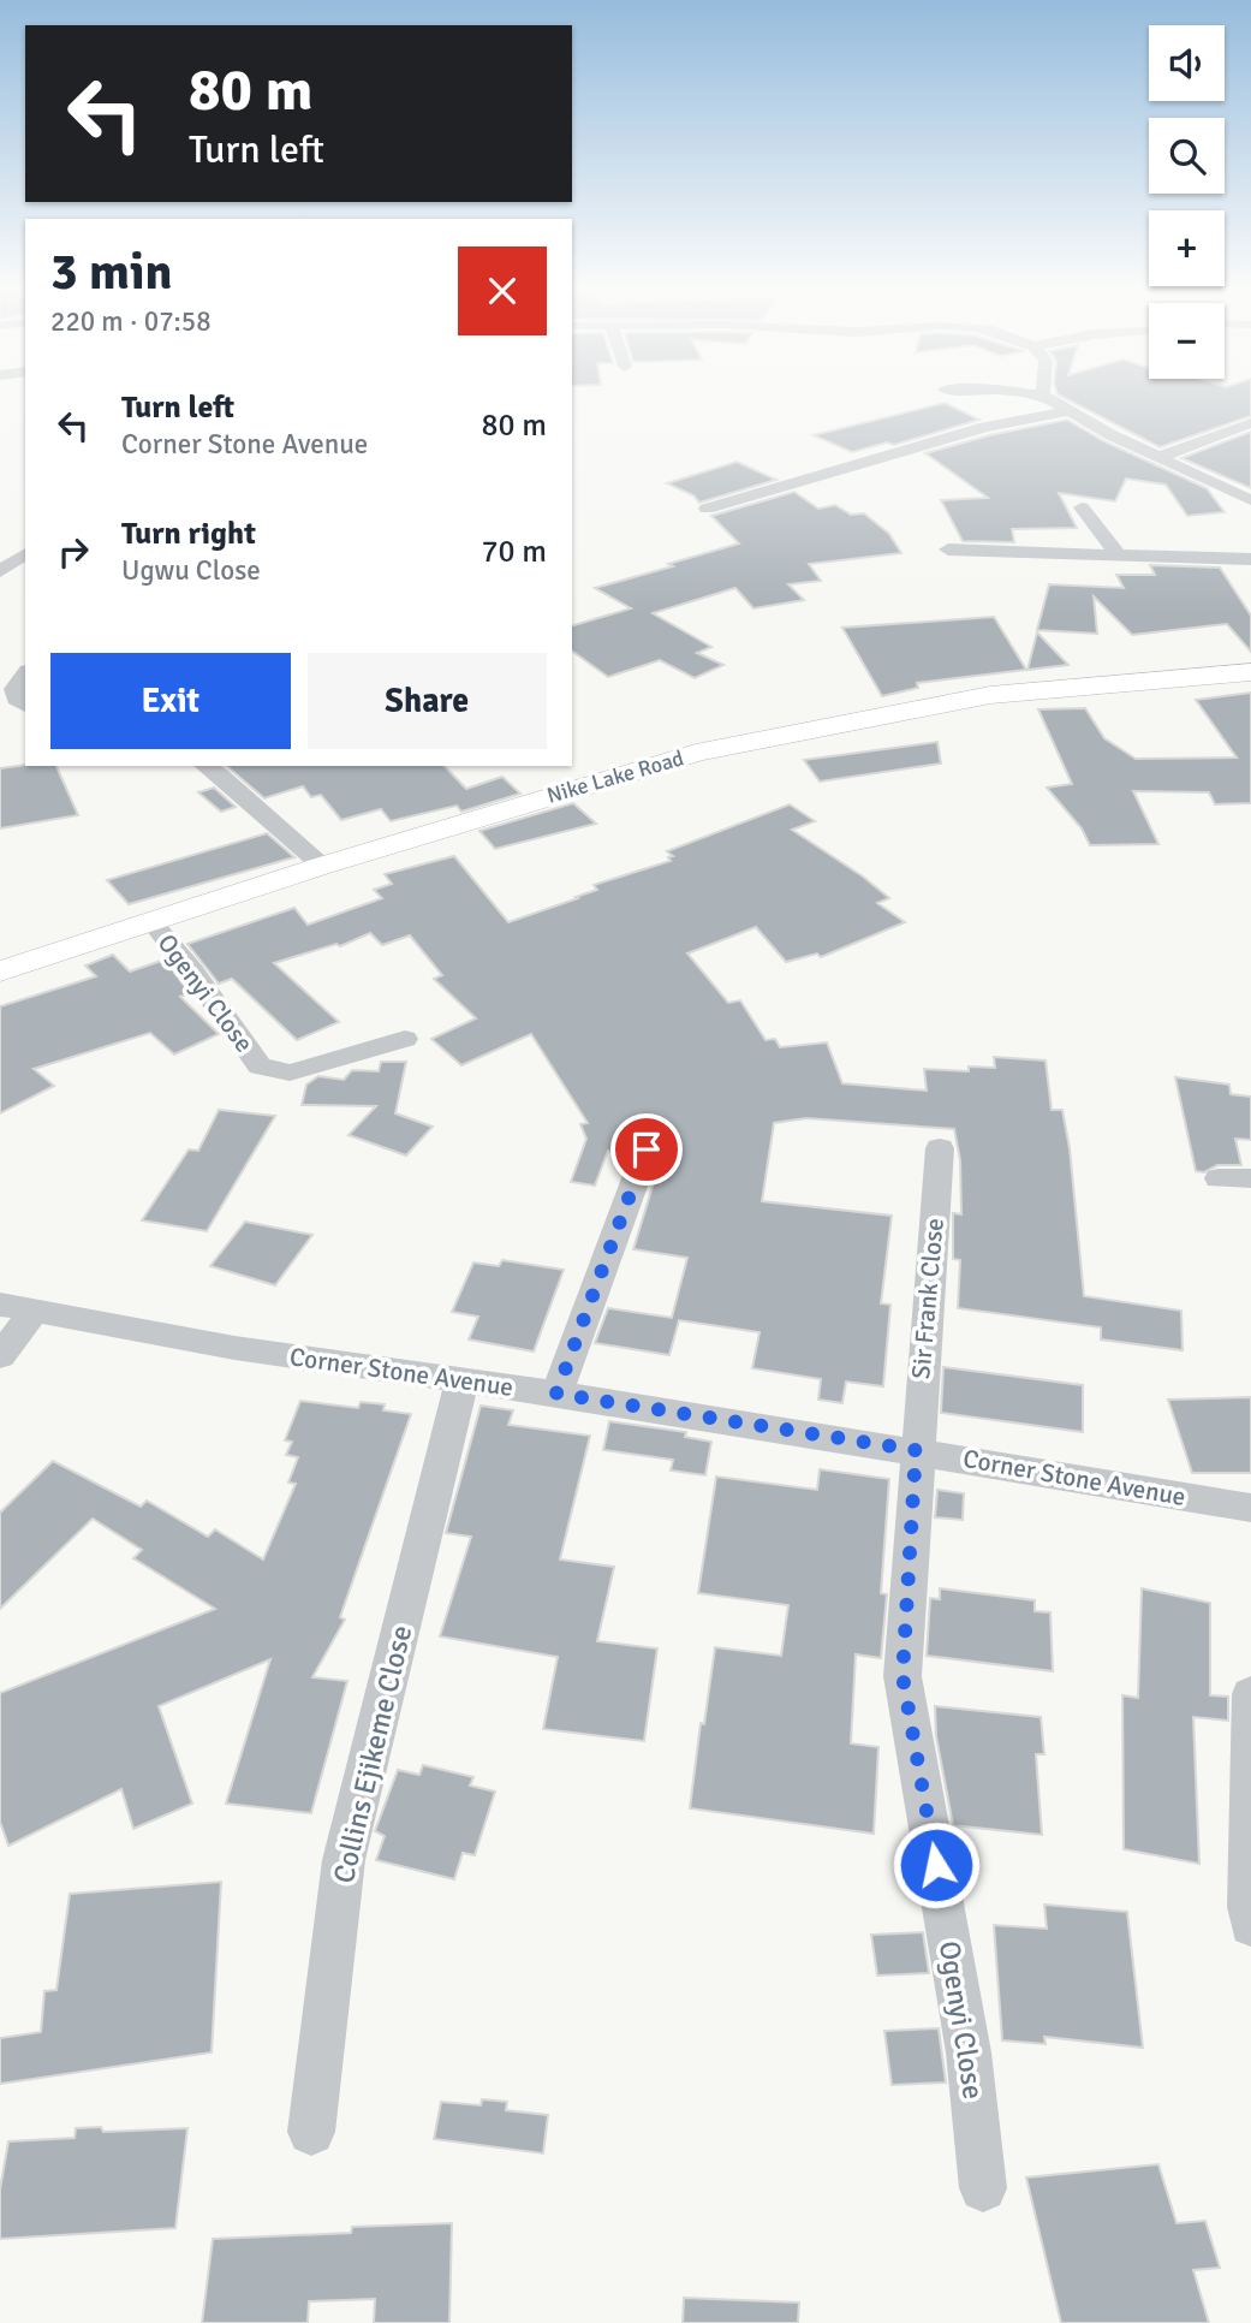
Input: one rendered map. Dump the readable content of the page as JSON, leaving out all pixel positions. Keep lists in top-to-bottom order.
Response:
{
  "streets": {
    "main road": ["Nike Lake Road"],
    "street": [
      "Ogenyi Close",
      "Sir Frank Close",
      "Corner Stone Avenue",
      "Collins Ejikeme Close"
    ]
  },
  "crossings": [
    ["Nike Lake Road", "Ogenyi Close"],
    ["Ogenyi Close", "Sir Frank Close"],
    ["Ogenyi Close", "Corner Stone Avenue"],
    ["Sir Frank Close", "Corner Stone Avenue"],
    ["Corner Stone Avenue", "Collins Ejikeme Close"]
  ],
  "page": {
    "map_buttons": ["+", "−"],
    "turn": ["80 m", "Turn left"],
    "heading": ["3 min", "220 m · 07:58"],
    "list": [
      {
        "name": "Turn left",
        "note": "Corner Stone Avenue",
        "value": "80 m"
      },
      {
        "name": "Turn right",
        "note": "Ugwu Close",
        "value": "70 m"
      }
    ],
    "buttons": ["Exit", "Share"]
  }
}
